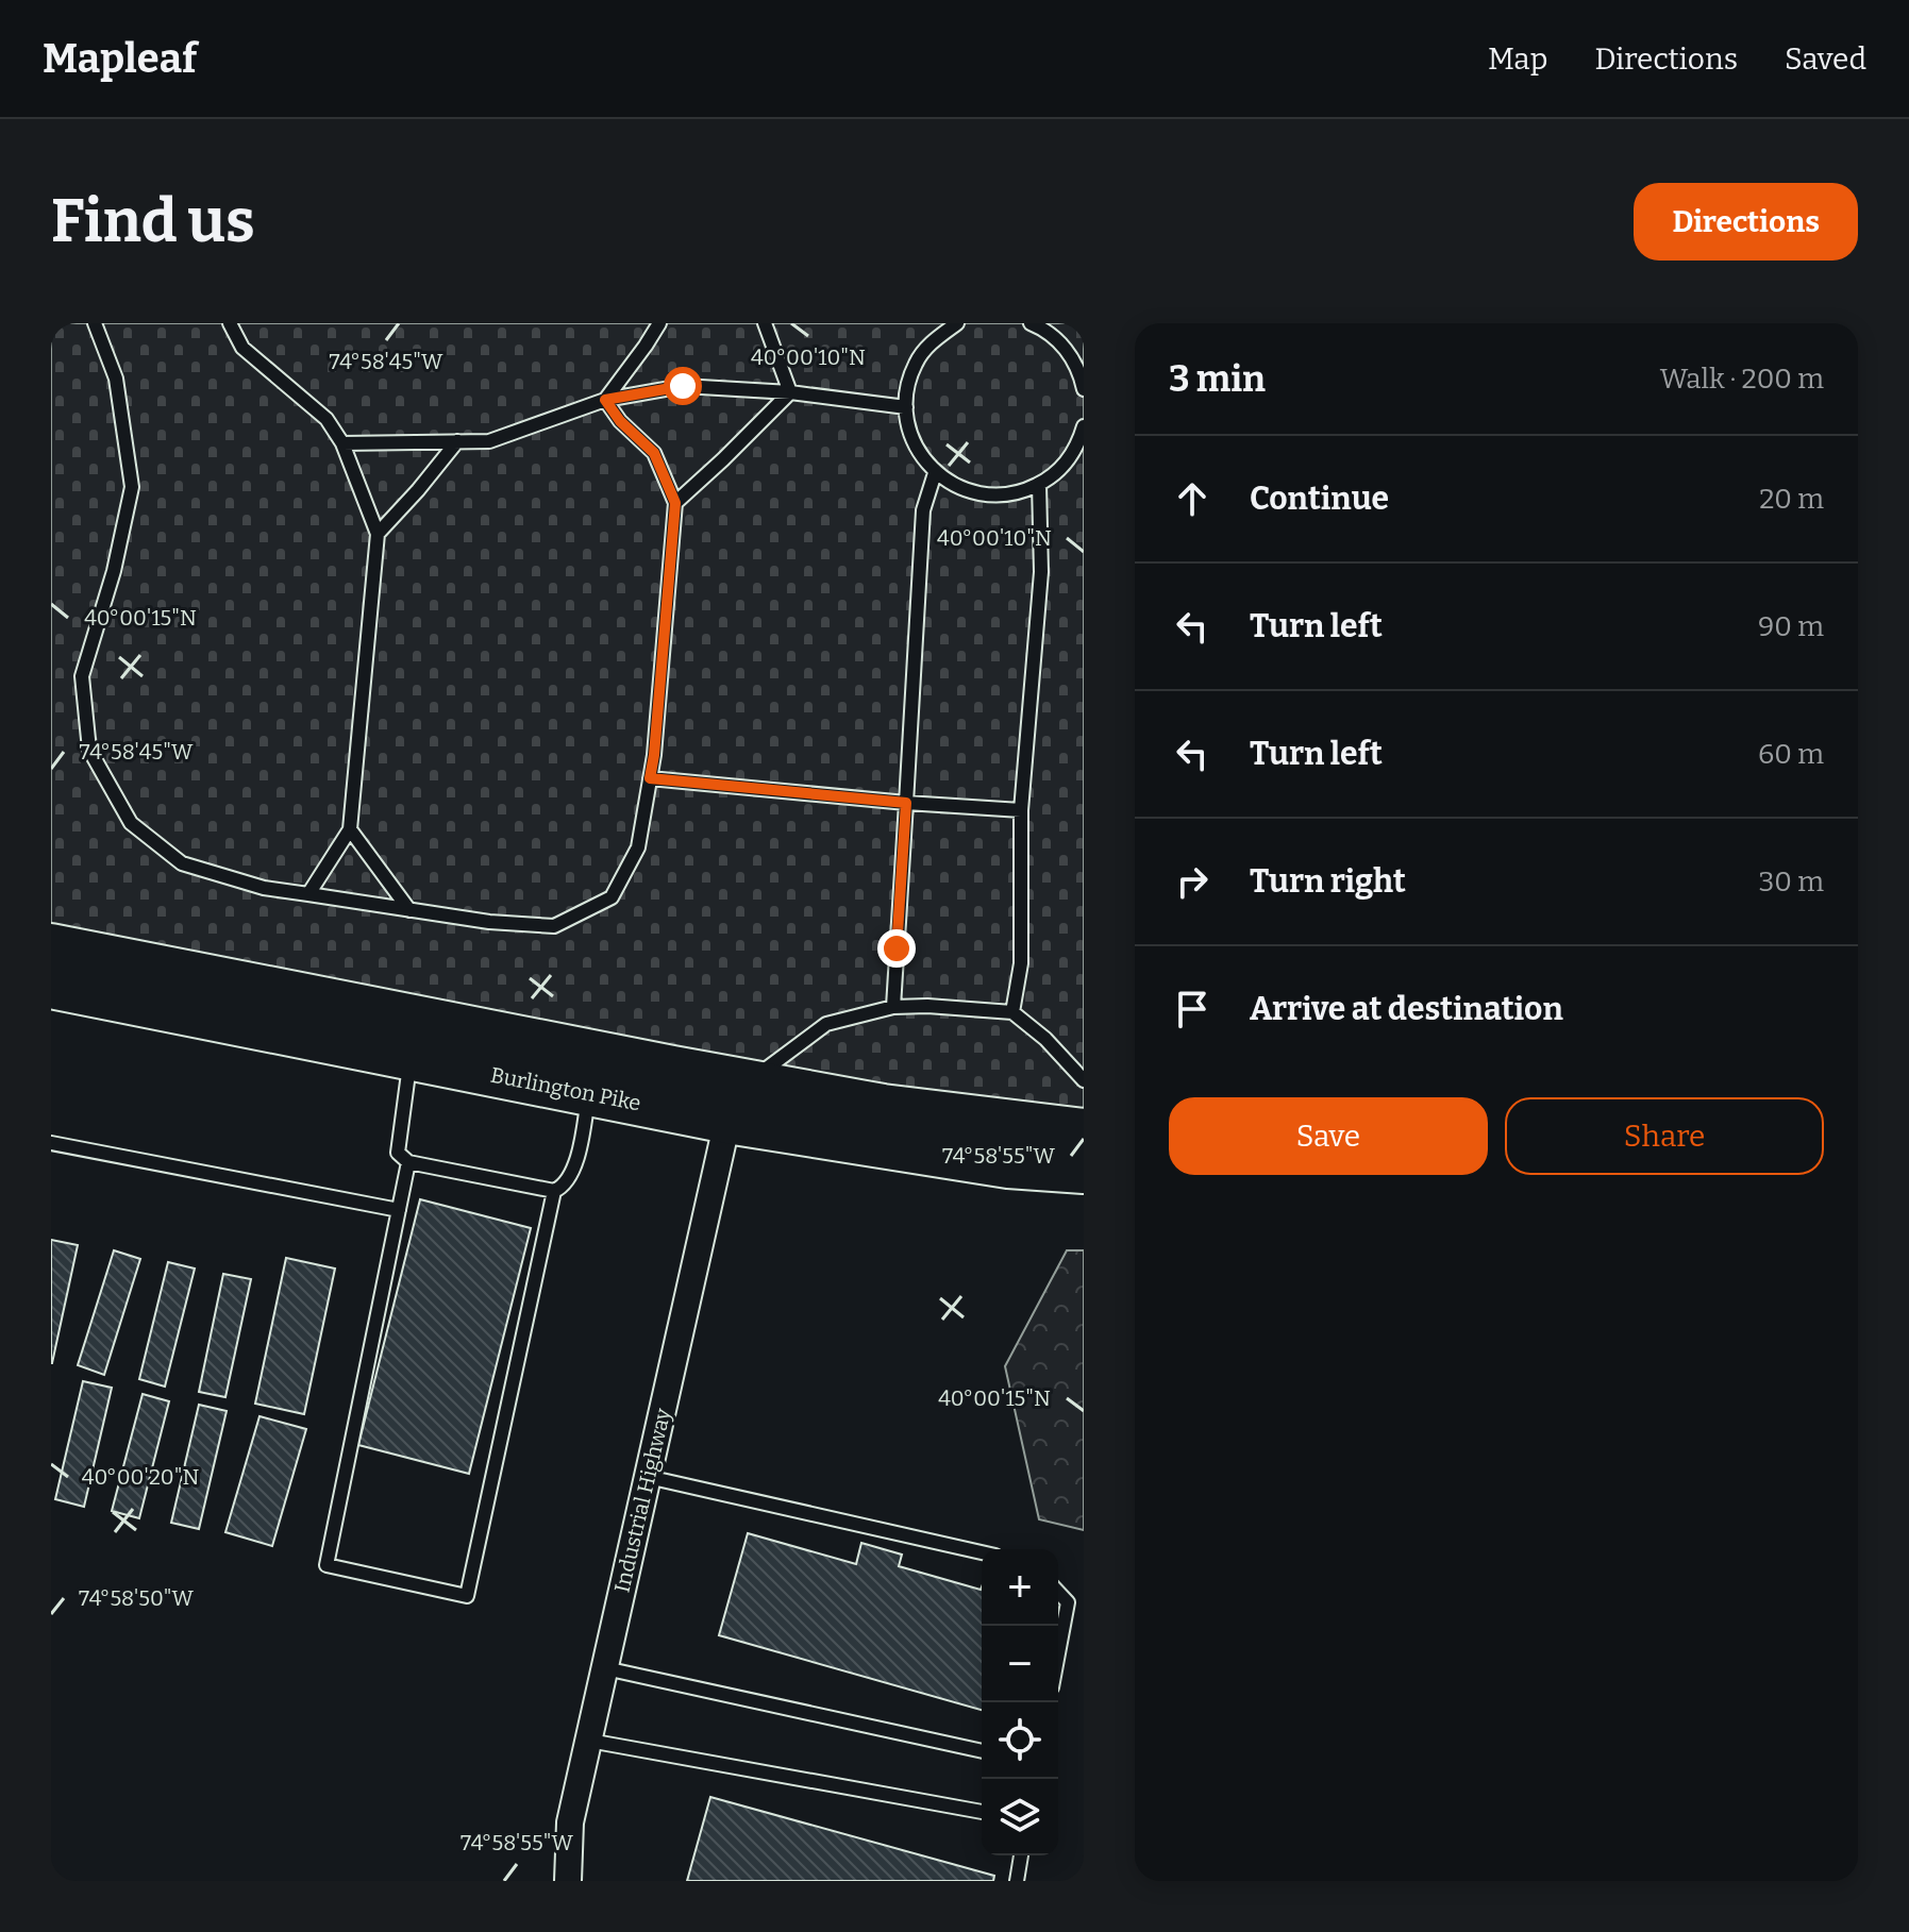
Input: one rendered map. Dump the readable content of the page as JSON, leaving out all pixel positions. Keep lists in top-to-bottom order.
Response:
{
  "streets": {
    "highway": ["Burlington Pike"],
    "street": ["Industrial Highway"]
  },
  "crossings": [
    ["Burlington Pike", "Industrial Highway"]
  ],
  "page": {
    "header": "Mapleaf",
    "nav": ["Map", "Directions", "Saved"],
    "buttons": [
      "Directions",
      ["Save", "Share"]
    ],
    "title": "Find us",
    "heading": ["3 min", "Walk · 200 m"],
    "list": [
      ["Continue", "20 m"],
      ["Turn left", "90 m"],
      ["Turn left", "60 m"],
      ["Turn right", "30 m"],
      "Arrive at destination"
    ],
    "map_buttons": ["+", "−"]
  },
  "coordinates": [
    "40°00'10\"N",
    "74°58'45\"W",
    "40°00'15\"N",
    "74°58'55\"W",
    "40°00'20\"N",
    "74°58'50\"W"
  ]
}
